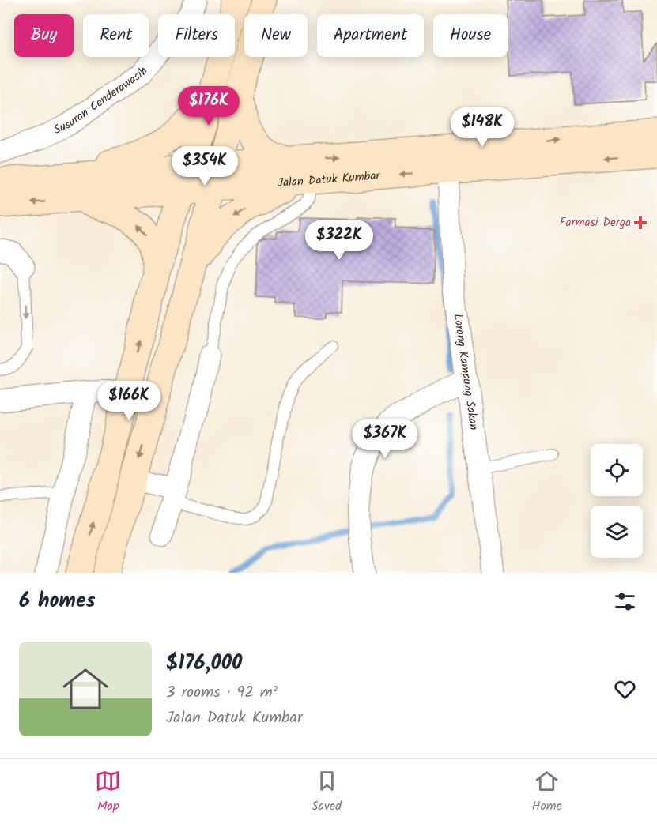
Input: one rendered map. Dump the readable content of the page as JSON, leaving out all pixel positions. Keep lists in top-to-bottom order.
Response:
{
  "streets": {
    "main road": ["Jalan Datuk Kumbar"],
    "street": ["Susuran Cenderawasih", "Lorong Kampung Sakan"]
  },
  "crossings": [
    ["Jalan Datuk Kumbar", "Lorong Kampung Sakan"]
  ],
  "places": {
    "health": ["Farmasi Derga"]
  },
  "page": {
    "chip": [
      "Buy",
      "Rent",
      "Filters",
      "New",
      "Apartment",
      "House"
    ],
    "price": [
      "$176K",
      "$148K",
      "$354K",
      "$322K",
      "$166K",
      "$367K"
    ],
    "heading": "6 homes",
    "list": [
      {
        "name": "$176,000",
        "note": "3 rooms · 92 m² · Jalan Datuk Kumbar"
      }
    ],
    "tabs": ["Map", "Saved", "Home"]
  }
}
